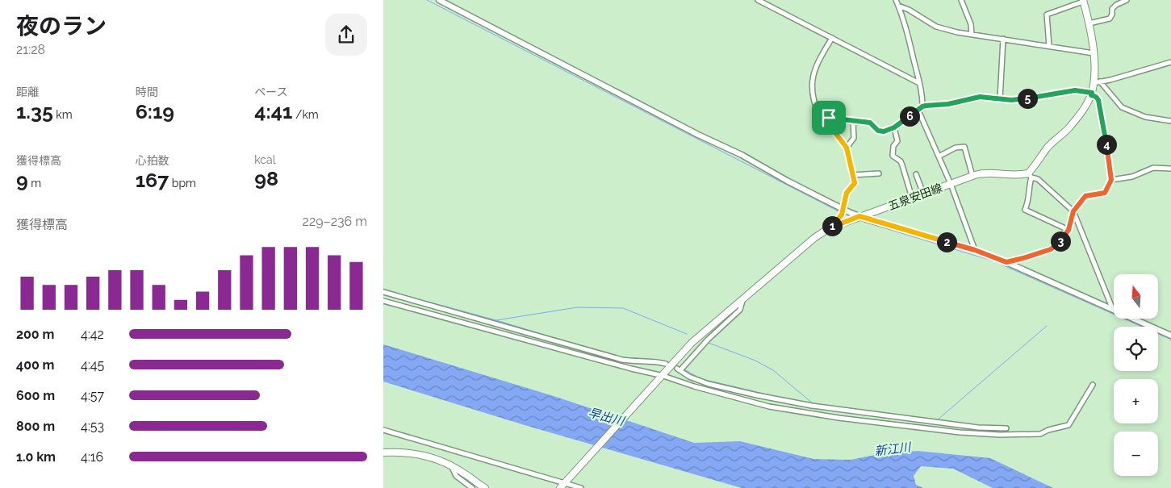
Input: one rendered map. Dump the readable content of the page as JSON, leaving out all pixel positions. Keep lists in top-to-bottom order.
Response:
{
  "streets": {
    "main road": ["五泉安田線"]
  },
  "water": ["早出川", "新江川"],
  "north": "top",
  "page": {
    "heading": ["夜のラン", "21:28"],
    "stats": [
      ["距離", "1.35 km"],
      ["時間", "6:19"],
      ["ペース", "4:41 /km"],
      ["獲得標高", "9 m"],
      ["心拍数", "167 bpm"],
      ["kcal", "98"]
    ],
    "pins": [
      "5",
      "6",
      "4",
      "1",
      "3",
      "2"
    ],
    "chart": ["獲得標高", "229–236 m"],
    "map_buttons": ["+", "−"],
    "list": [
      {
        "name": "200 m",
        "note": "4:42"
      },
      {
        "name": "400 m",
        "note": "4:45"
      },
      {
        "name": "600 m",
        "note": "4:57"
      },
      {
        "name": "800 m",
        "note": "4:53"
      },
      {
        "name": "1.0 km",
        "note": "4:16"
      }
    ]
  }
}
